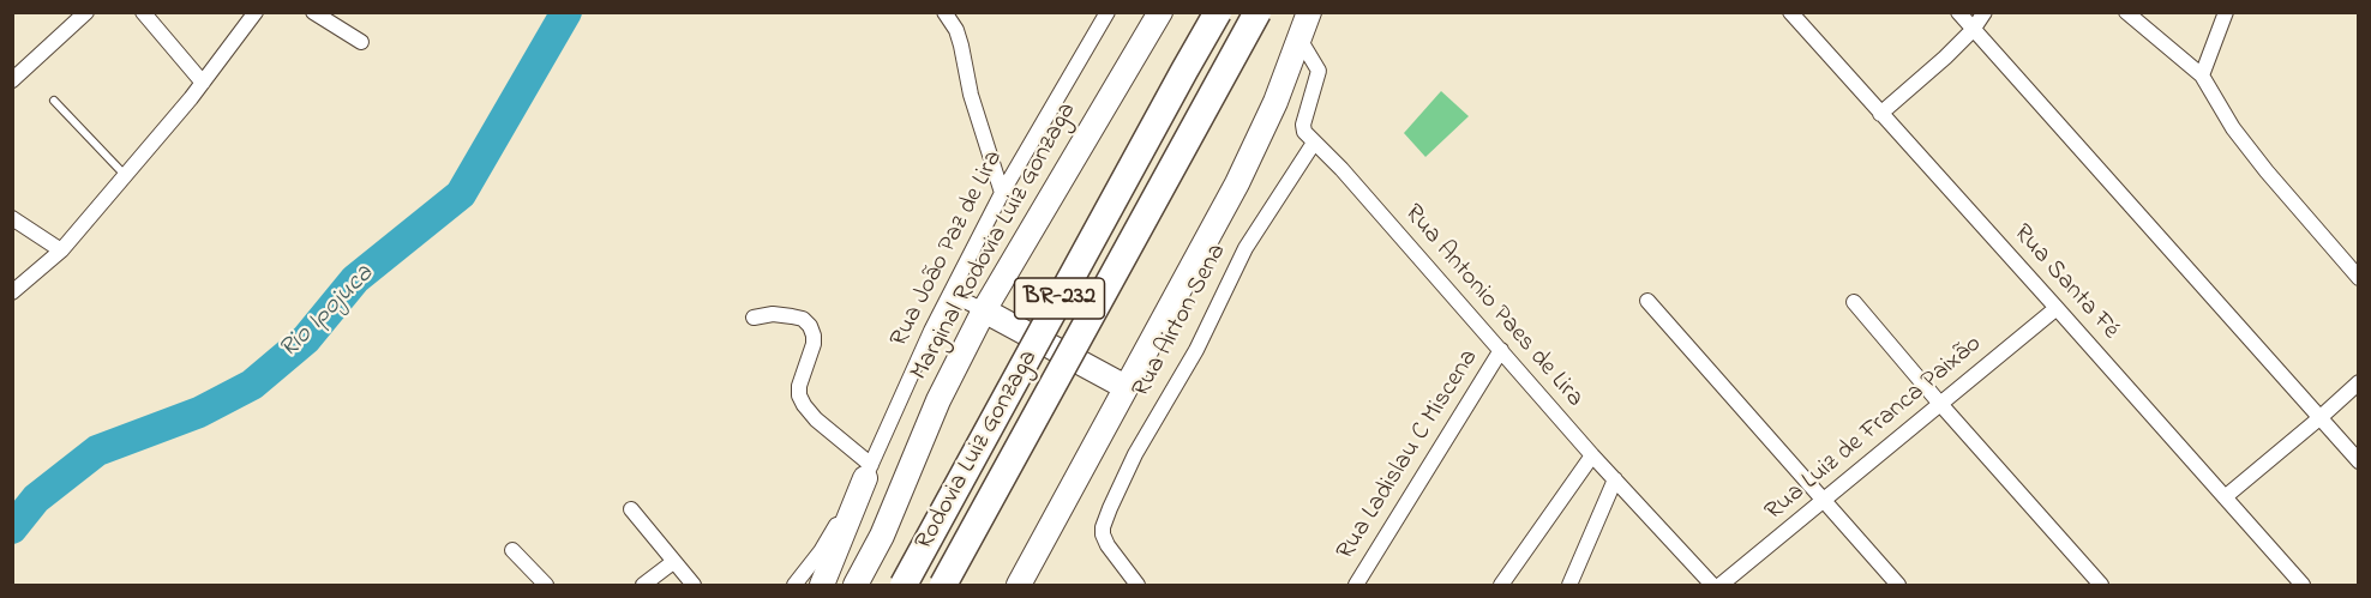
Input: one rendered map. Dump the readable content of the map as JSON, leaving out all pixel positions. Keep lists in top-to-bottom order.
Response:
{
  "streets": {
    "highway": ["BR-232", "Rodovia Luiz Gonzaga"],
    "main road": ["Marginal Rodovia Luiz Gonzaga"],
    "street": [
      "Rua João Paz de Lira",
      "Rua Santa Fé",
      "Rua Antonio Paes de Lira",
      "Rua Airton Sena",
      "Rua Luiz de Franca Paixão",
      "Rua Ladislau C Miscena"
    ]
  },
  "crossings": [
    ["Rua Santa Fé", "Rua Luiz de Franca Paixão"],
    ["Rua Antonio Paes de Lira", "Rua Airton Sena"],
    ["Rua Antonio Paes de Lira", "Rua Luiz de Franca Paixão"],
    ["Rua Antonio Paes de Lira", "Rua Ladislau C Miscena"]
  ],
  "water": ["Rio Ipojuca"]
}
